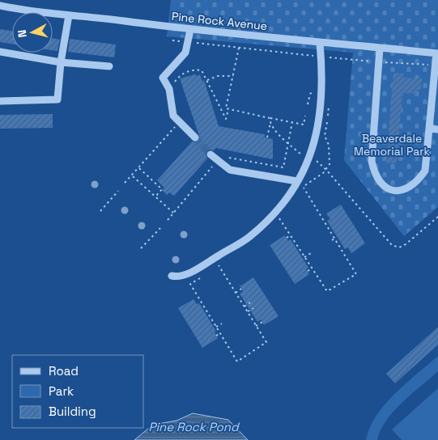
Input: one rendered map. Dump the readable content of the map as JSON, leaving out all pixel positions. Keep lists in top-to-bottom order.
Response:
{
  "streets": {
    "street": ["Pine Rock Avenue"]
  },
  "water": ["Pine Rock Pond"],
  "parks": ["Beaverdale Memorial Park"],
  "legend": ["Road", "Park", "Building"],
  "north": "left"
}
